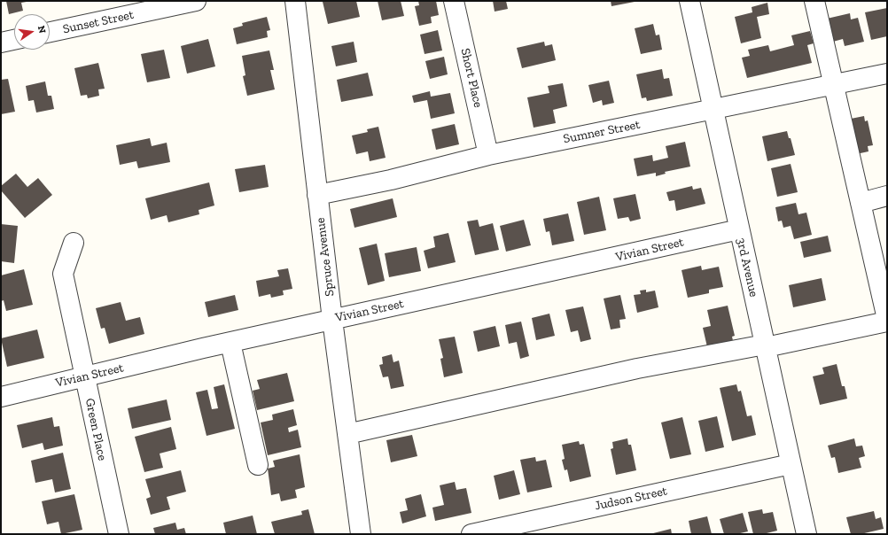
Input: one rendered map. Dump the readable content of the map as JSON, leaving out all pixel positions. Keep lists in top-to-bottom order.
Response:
{
  "streets": {
    "street": [
      "Sunset Street",
      "Short Place",
      "Sumner Street",
      "Vivian Street",
      "Spruce Avenue",
      "3rd Avenue",
      "Green Place",
      "Judson Street"
    ]
  },
  "crossings": [
    ["Short Place", "Sumner Street"],
    ["Sumner Street", "Spruce Avenue"],
    ["Sumner Street", "3rd Avenue"],
    ["Vivian Street", "Spruce Avenue"],
    ["Vivian Street", "3rd Avenue"],
    ["Vivian Street", "Green Place"],
    ["3rd Avenue", "Judson Street"]
  ],
  "north": "right"
}
